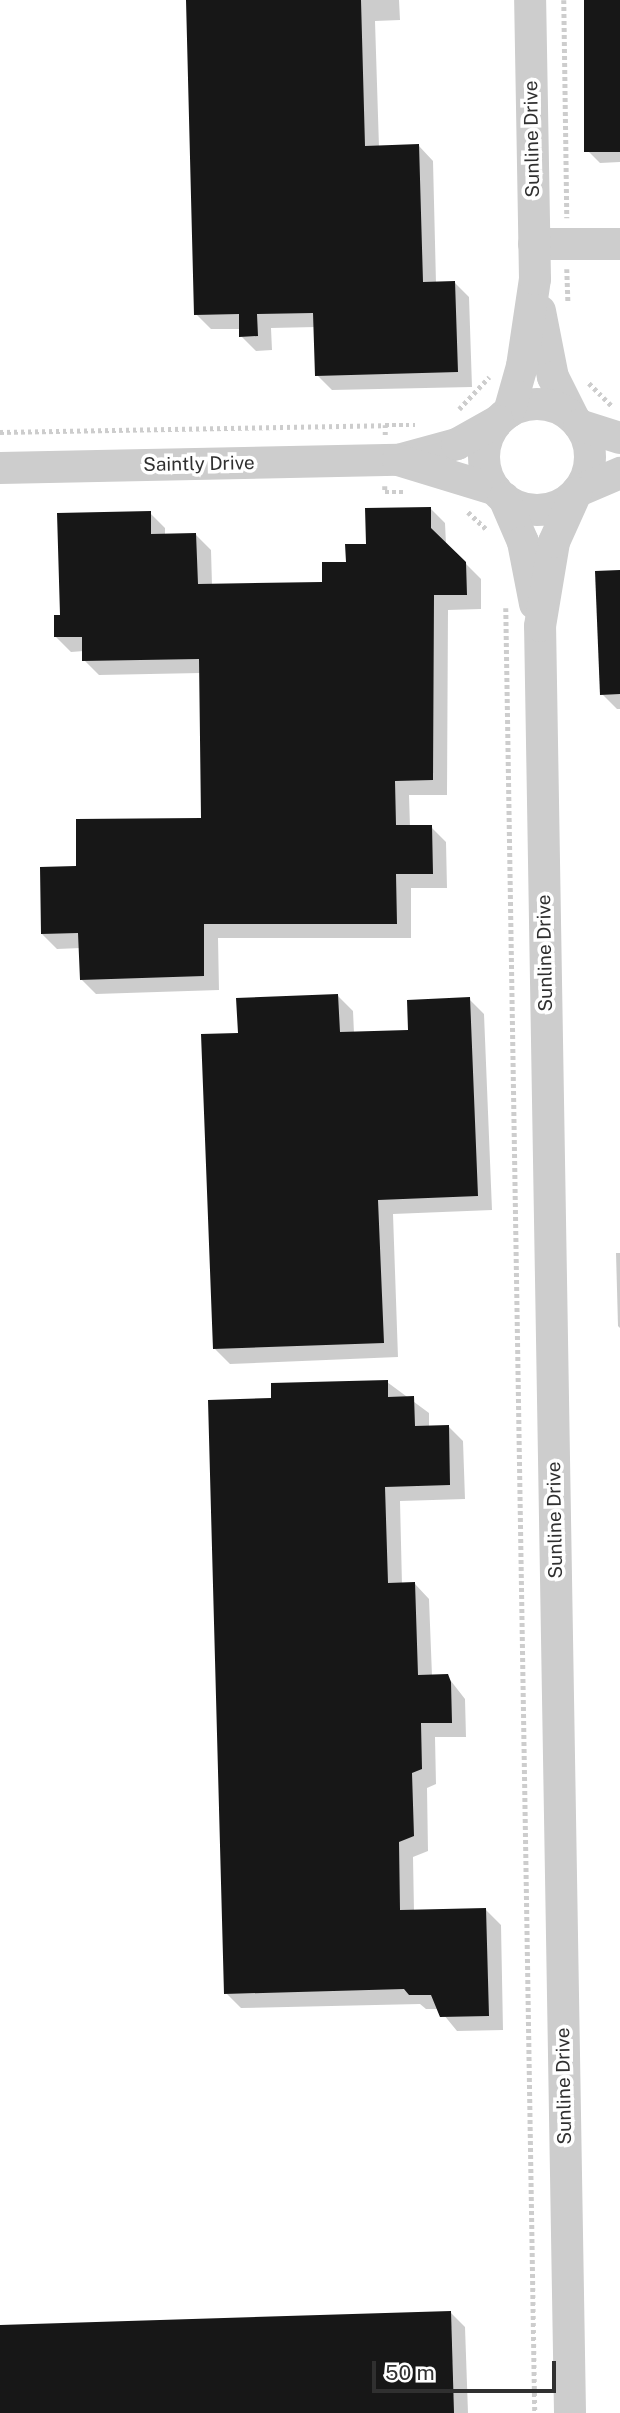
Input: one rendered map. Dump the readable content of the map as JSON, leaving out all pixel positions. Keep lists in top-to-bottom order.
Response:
{
  "streets": {
    "street": ["Sunline Drive", "Saintly Drive"]
  },
  "crossings": [
    ["Sunline Drive", "Saintly Drive"]
  ],
  "scale_bar": "50 m"
}
